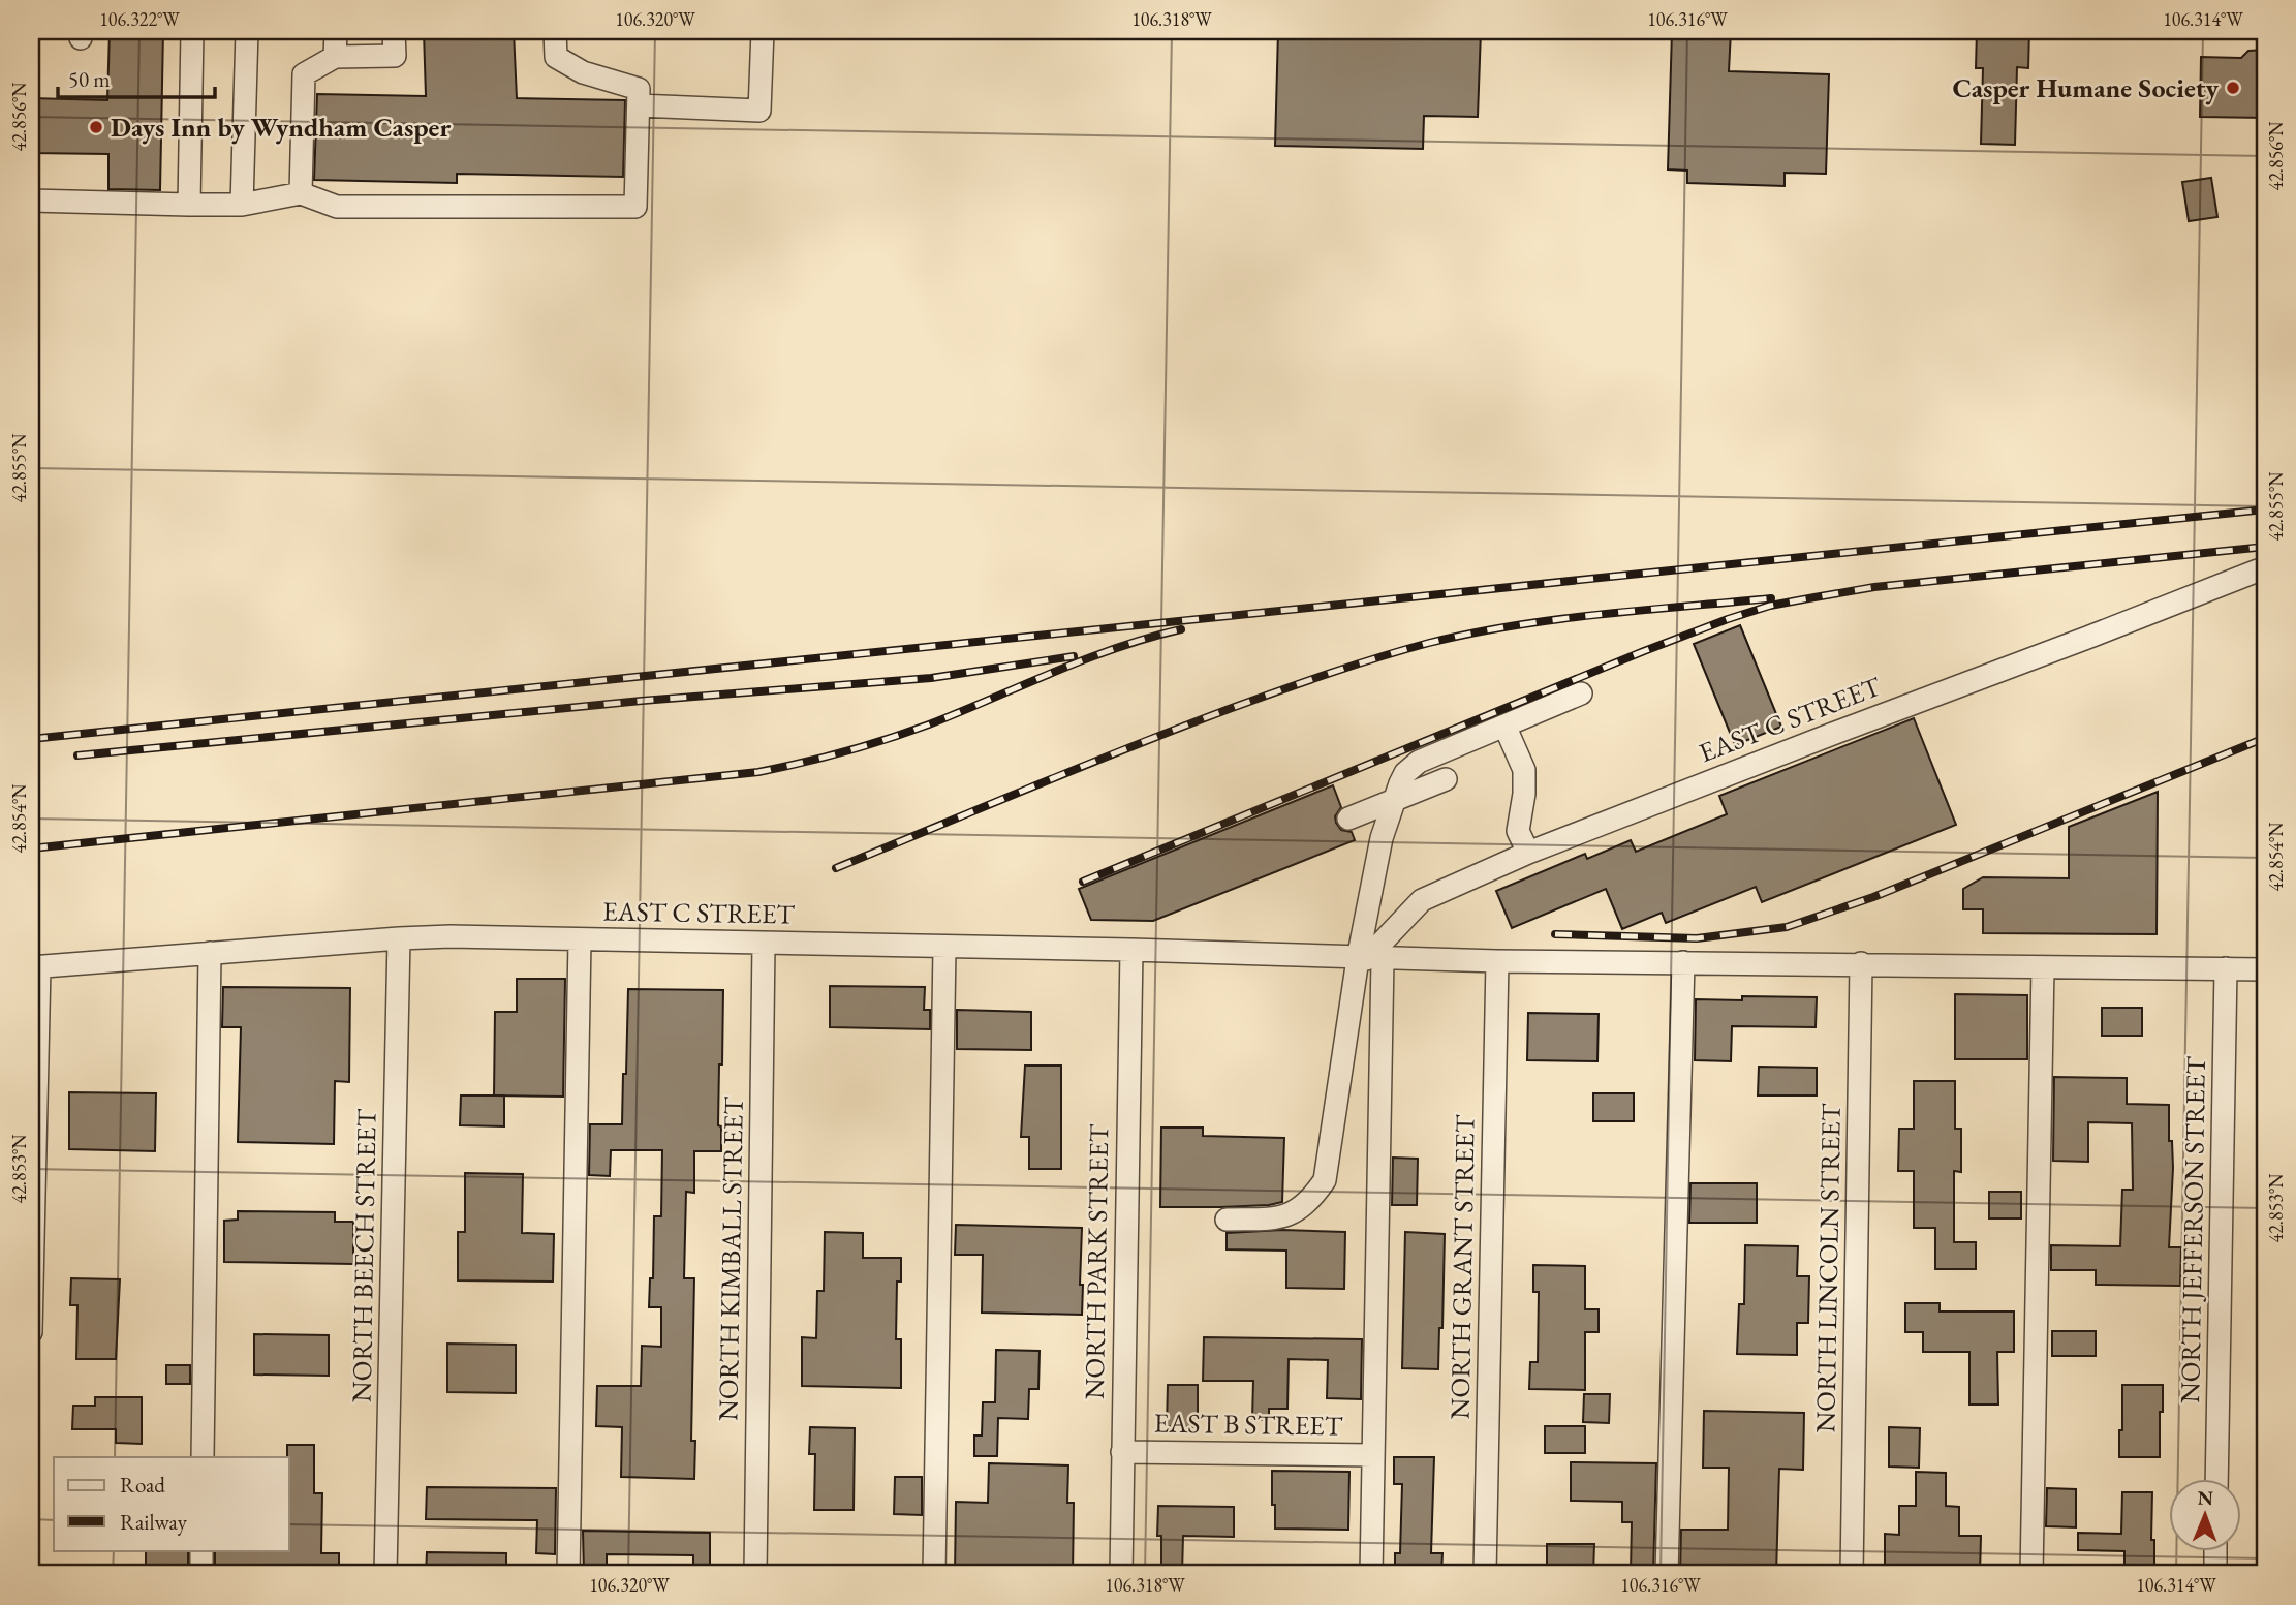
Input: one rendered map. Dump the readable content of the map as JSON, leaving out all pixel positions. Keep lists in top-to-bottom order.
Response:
{
  "streets": {
    "street": [
      "EAST C STREET",
      "NORTH JEFFERSON STREET",
      "NORTH BEECH STREET",
      "NORTH KIMBALL STREET",
      "NORTH PARK STREET",
      "NORTH GRANT STREET",
      "NORTH LINCOLN STREET",
      "EAST B STREET"
    ]
  },
  "crossings": [
    ["EAST C STREET", "NORTH JEFFERSON STREET"],
    ["EAST C STREET", "NORTH BEECH STREET"],
    ["EAST C STREET", "NORTH KIMBALL STREET"],
    ["EAST C STREET", "NORTH PARK STREET"],
    ["EAST C STREET", "NORTH GRANT STREET"],
    ["EAST C STREET", "NORTH LINCOLN STREET"],
    ["NORTH PARK STREET", "EAST B STREET"]
  ],
  "places": ["Casper Humane Society", "Days Inn by Wyndham Casper"],
  "legend": ["Road", "Railway"],
  "scale_bar": "50 m",
  "north": "top",
  "coordinates": [
    "106.322°W",
    "106.320°W",
    "106.318°W",
    "106.316°W",
    "106.314°W",
    "42.856°N",
    "42.855°N",
    "42.854°N",
    "42.853°N"
  ]
}
